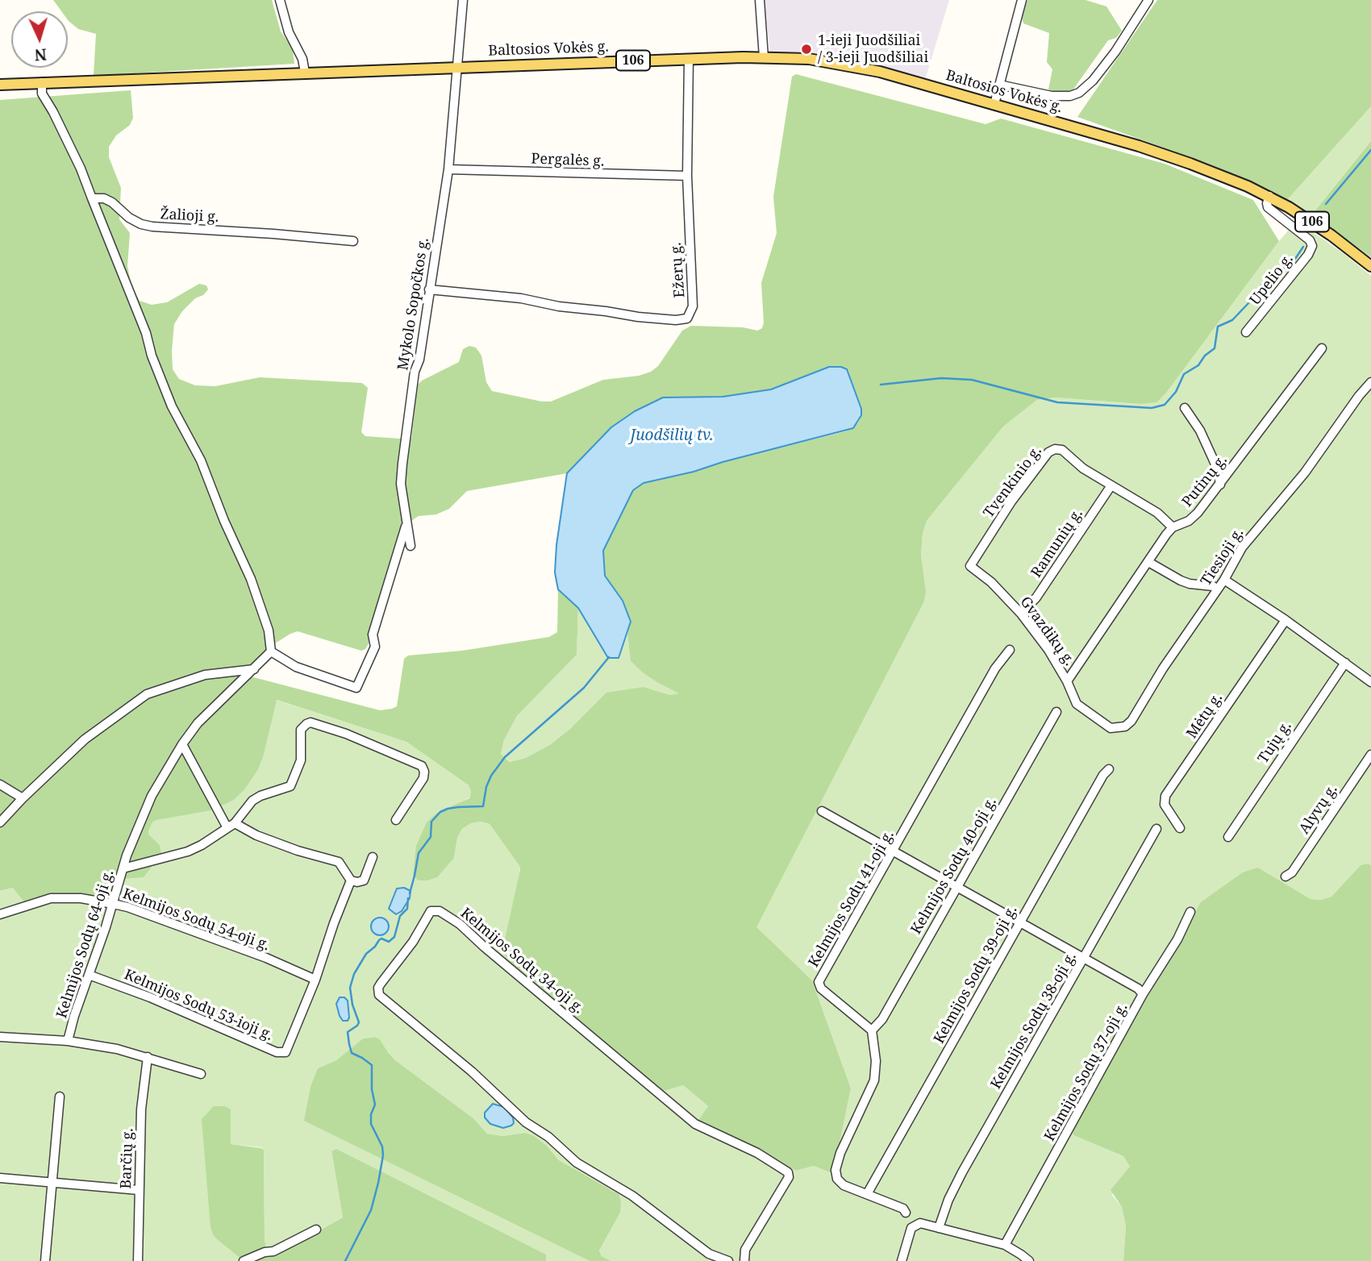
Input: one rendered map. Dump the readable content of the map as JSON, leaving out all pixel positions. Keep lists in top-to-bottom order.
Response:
{
  "streets": {
    "main road": ["Baltosios Vokės g.", "106"],
    "street": [
      "Pergalės g.",
      "Žalioji g.",
      "Ežerų g.",
      "Upelio g.",
      "Mykolo Sopočkos g.",
      "Putinų g.",
      "Tvenkinio g.",
      "Ramunių g.",
      "Tiesioji g.",
      "Gvazdikų g.",
      "Mėtų g.",
      "Tujų g.",
      "Alyvų g.",
      "Kelmijos Sodų 40-oji g.",
      "Kelmijos Sodų 41-oji g.",
      "Kelmijos Sodų 54-oji g.",
      "Kelmijos Sodų 64-oji g.",
      "Kelmijos Sodų 34-oji g.",
      "Kelmijos Sodų 39-oji g.",
      "Kelmijos Sodų 53-ioji g.",
      "Kelmijos Sodų 38-oji g.",
      "Kelmijos Sodų 37-oji g.",
      "Barčių g."
    ]
  },
  "crossings": [
    ["Baltosios Vokės g.", "106"],
    ["Baltosios Vokės g.", "Ežerų g."],
    ["Baltosios Vokės g.", "Upelio g."],
    ["Baltosios Vokės g.", "Mykolo Sopočkos g."],
    ["106", "Upelio g."],
    ["Pergalės g.", "Ežerų g."],
    ["Pergalės g.", "Mykolo Sopočkos g."],
    ["Ežerų g.", "Mykolo Sopočkos g."],
    ["Putinų g.", "Tvenkinio g."],
    ["Putinų g.", "Gvazdikų g."],
    ["Tvenkinio g.", "Ramunių g."],
    ["Tvenkinio g.", "Gvazdikų g."],
    ["Ramunių g.", "Gvazdikų g."],
    ["Tiesioji g.", "Gvazdikų g."],
    ["Kelmijos Sodų 40-oji g.", "Kelmijos Sodų 41-oji g."],
    ["Kelmijos Sodų 54-oji g.", "Kelmijos Sodų 64-oji g."],
    ["Kelmijos Sodų 54-oji g.", "Kelmijos Sodų 53-ioji g."],
    ["Kelmijos Sodų 64-oji g.", "Kelmijos Sodų 53-ioji g."]
  ],
  "water": ["Juodšilių tv."],
  "places": ["1-ieji Juodšiliai / 3-ieji Juodšiliai"],
  "north": "bottom"
}
